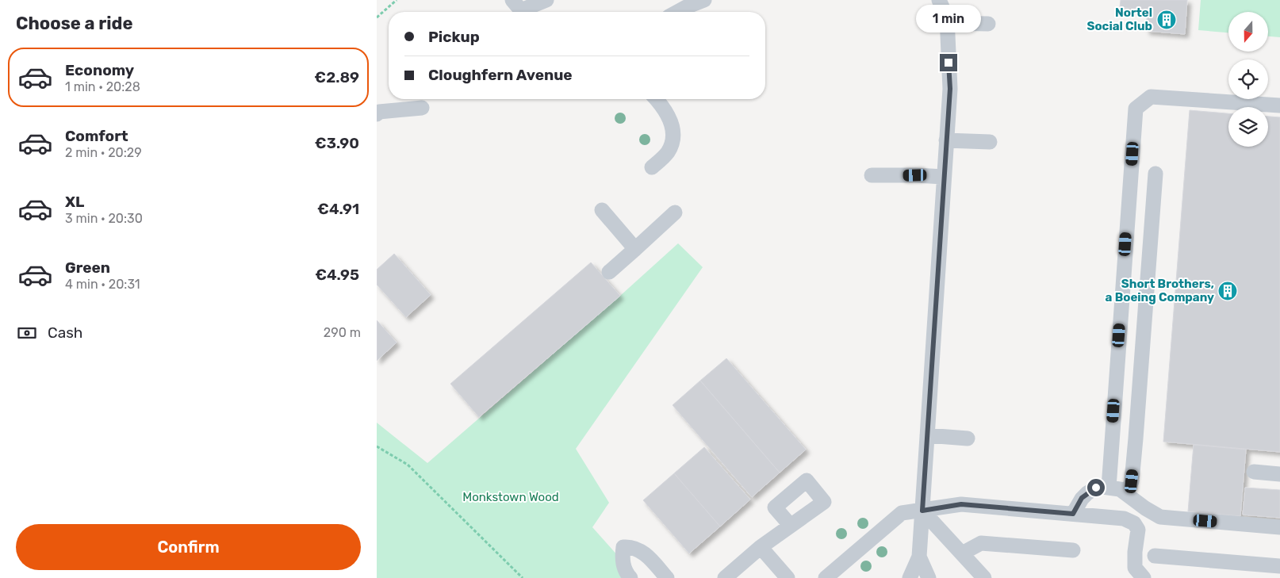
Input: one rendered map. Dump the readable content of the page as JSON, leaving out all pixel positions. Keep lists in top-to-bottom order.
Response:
{
  "parks": ["Monkstown Wood"],
  "places": {
    "building": ["Nortel Social Club", "Short Brothers, a Boeing Company"]
  },
  "north": "bottom",
  "page": {
    "heading": "Choose a ride",
    "bubble": "1 min",
    "banner": ["Pickup", "Cloughfern Avenue"],
    "list": [
      {
        "name": "Economy",
        "note": "1 min · 20:28",
        "value": "€2.89"
      },
      {
        "name": "Comfort",
        "note": "2 min · 20:29",
        "value": "€3.90"
      },
      {
        "name": "XL",
        "note": "3 min · 20:30",
        "value": "€4.91"
      },
      {
        "name": "Green",
        "note": "4 min · 20:31",
        "value": "€4.95"
      }
    ],
    "pay": ["Cash", "290 m"],
    "buttons": "Confirm"
  }
}
